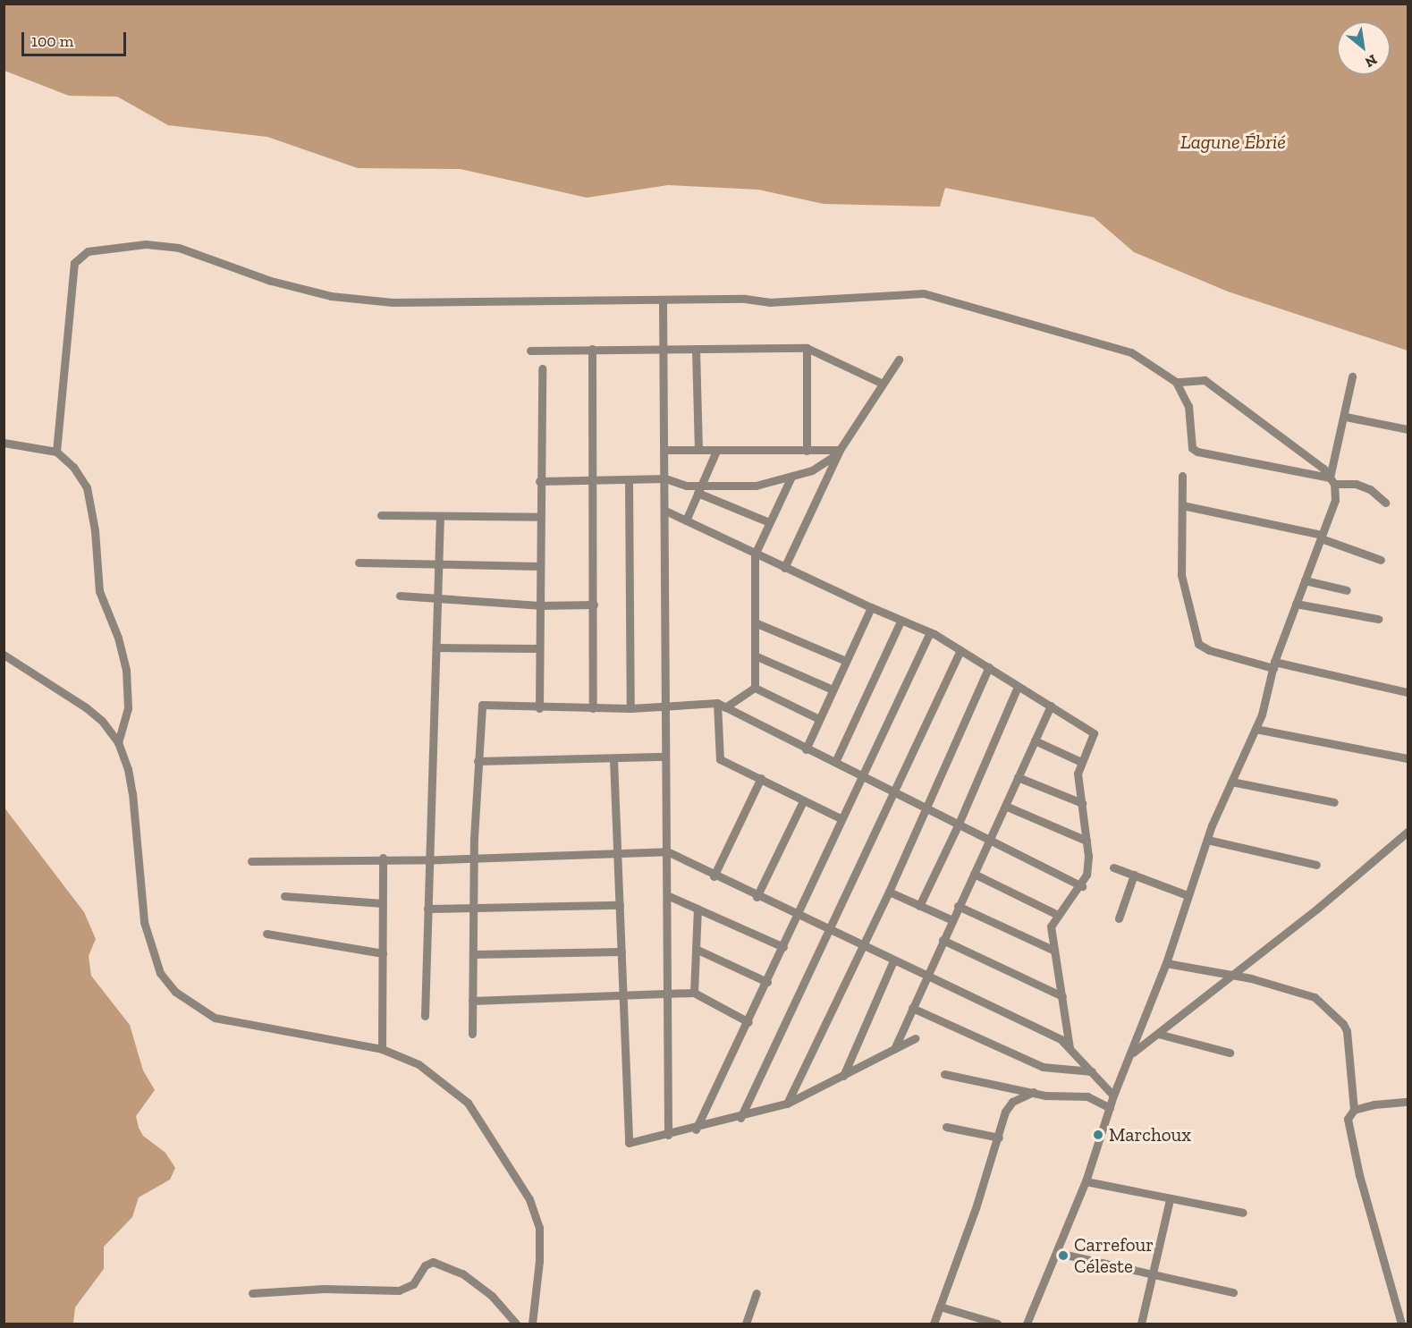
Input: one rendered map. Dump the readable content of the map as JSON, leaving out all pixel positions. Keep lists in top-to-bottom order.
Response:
{
  "water": ["Lagune Ébrié"],
  "places": ["Marchoux", "Carrefour Céleste"],
  "scale_bar": "100 m",
  "north": "bottom right"
}
